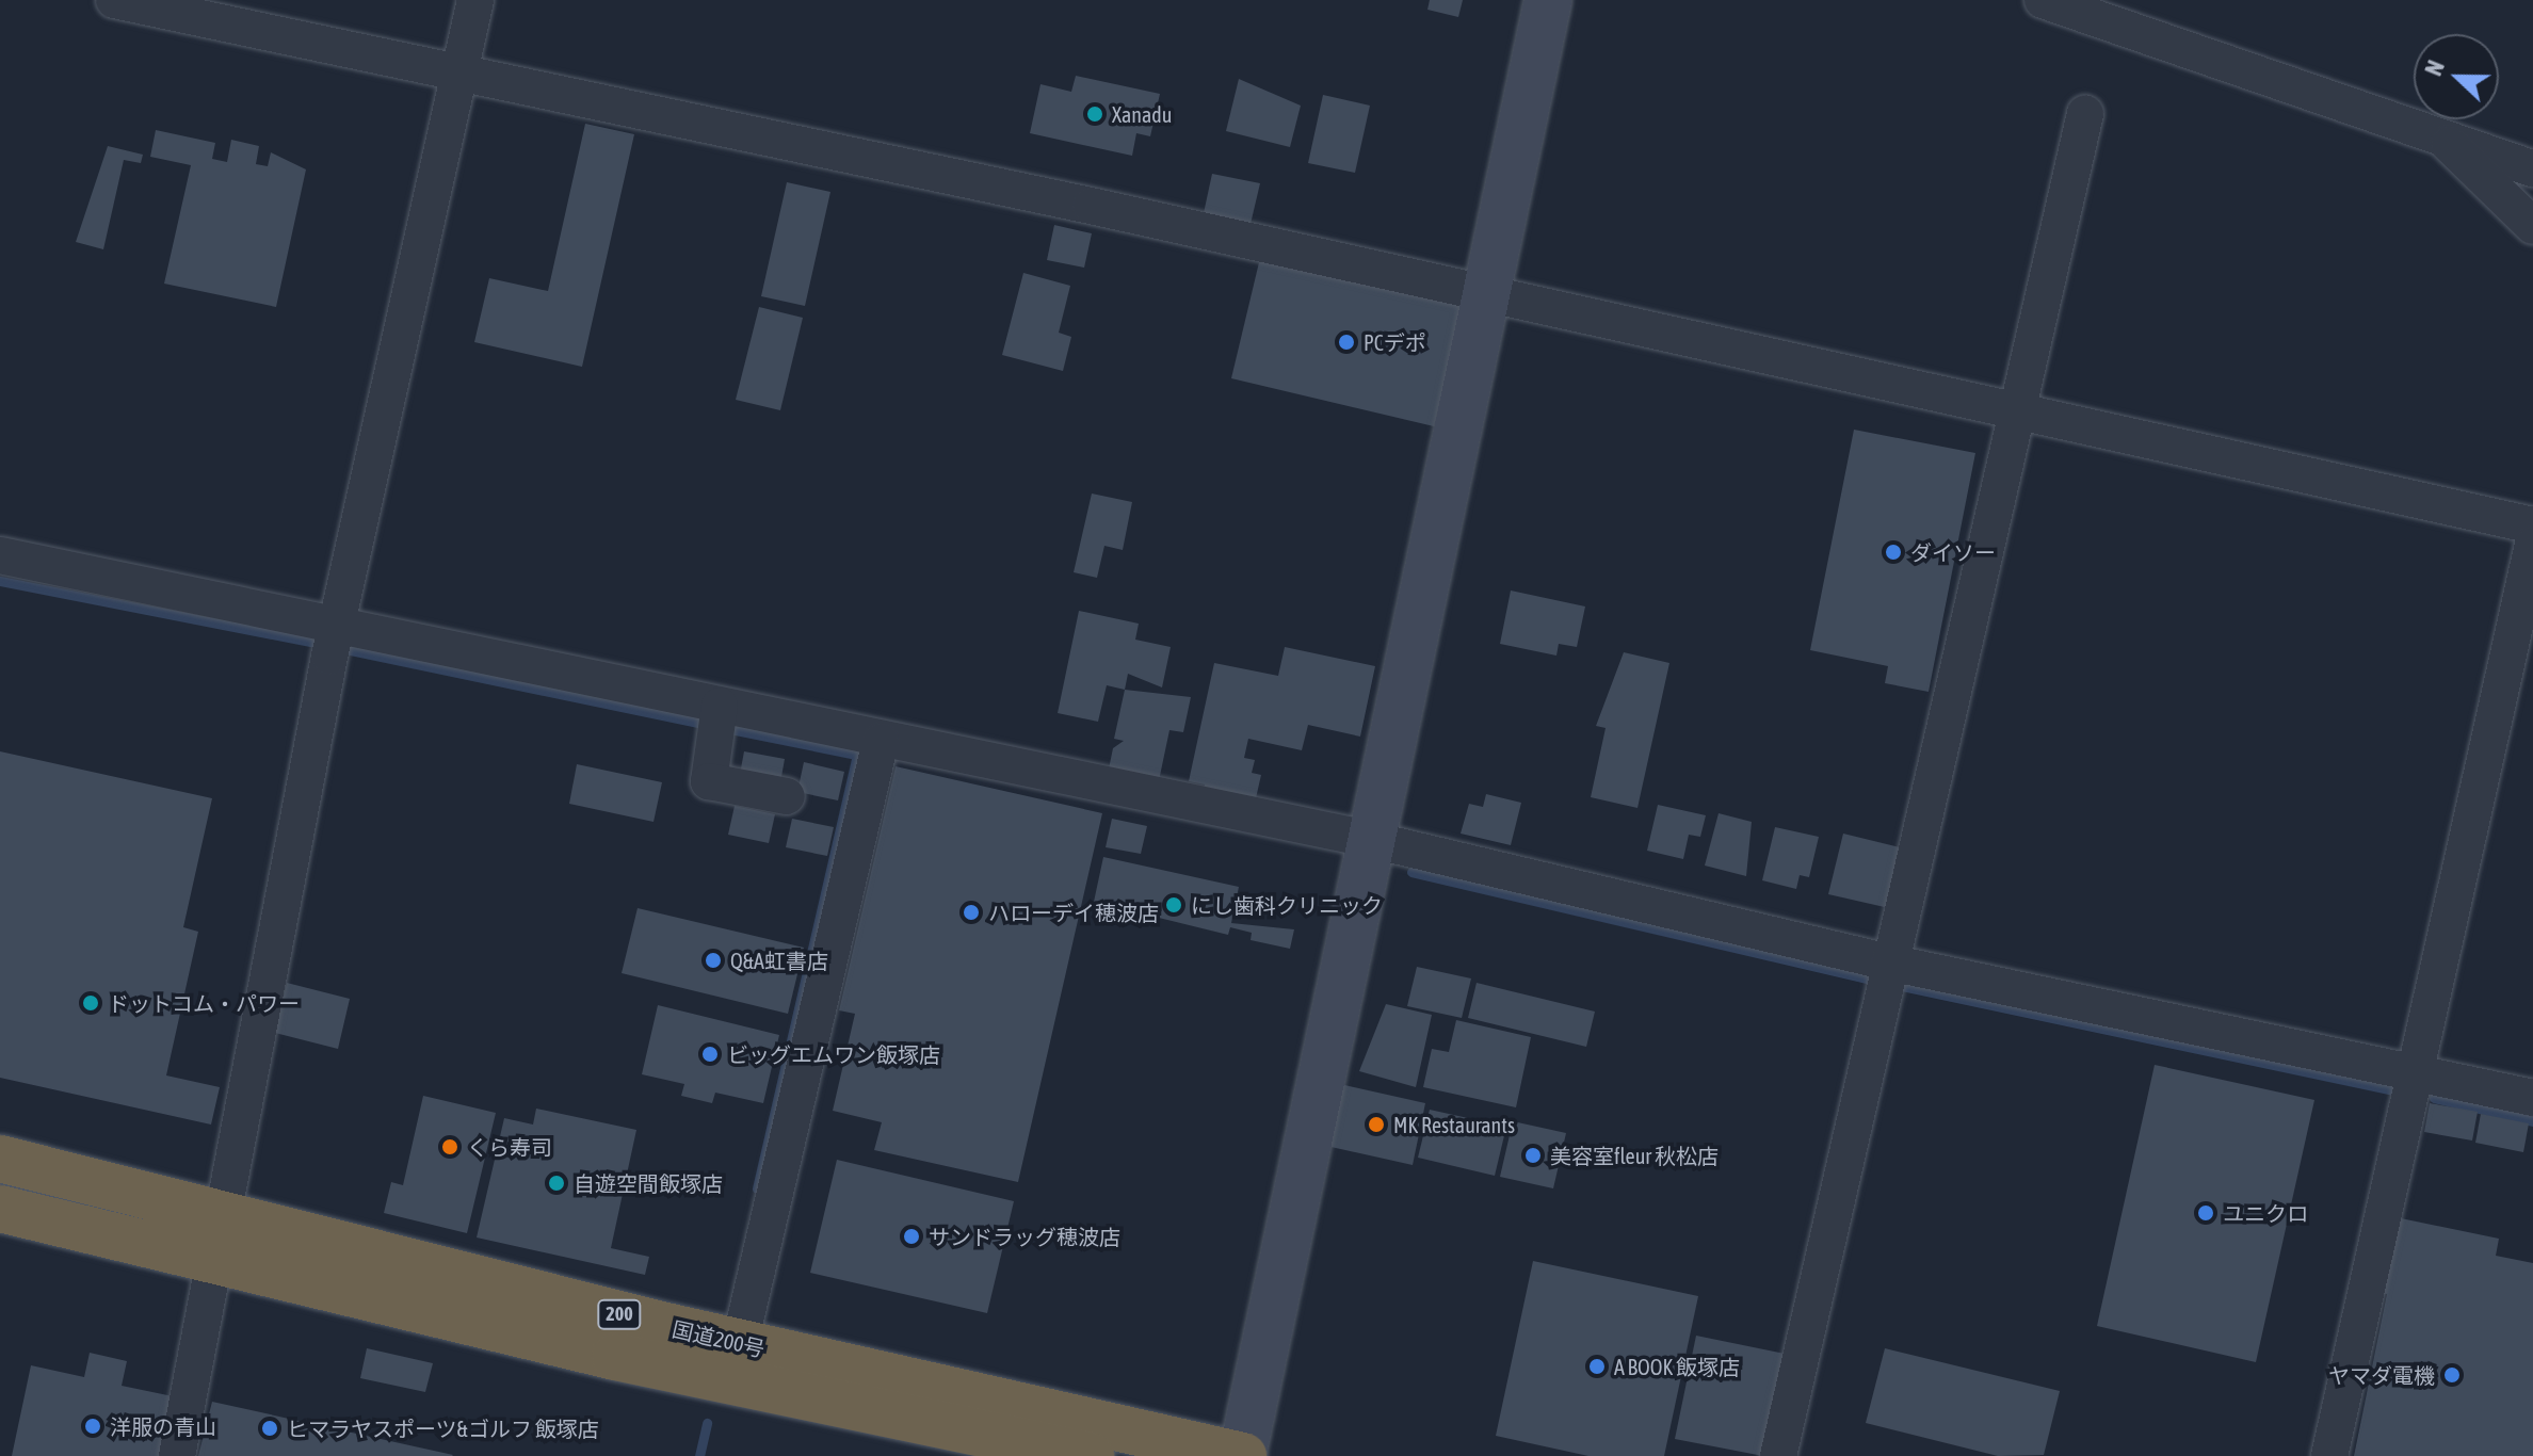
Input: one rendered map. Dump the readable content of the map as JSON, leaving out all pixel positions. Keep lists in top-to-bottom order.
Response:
{
  "streets": {
    "highway": ["200", "国道200号"]
  },
  "places": [
    "Xanadu",
    "PCデポ",
    "ダイソー",
    "にし歯科クリニック",
    "ハローデイ穂波店",
    "Q&A虹書店",
    "ドットコム・パワー",
    "ビッグエムワン飯塚店",
    "MK Restaurants",
    "くら寿司",
    "美容室fleur 秋松店",
    "自遊空間飯塚店",
    "ユニクロ",
    "サンドラッグ穂波店",
    "A BOOK 飯塚店",
    "ヤマダ電機",
    "洋服の青山",
    "ヒマラヤスポーツ&ゴルフ 飯塚店"
  ],
  "north": "left"
}
